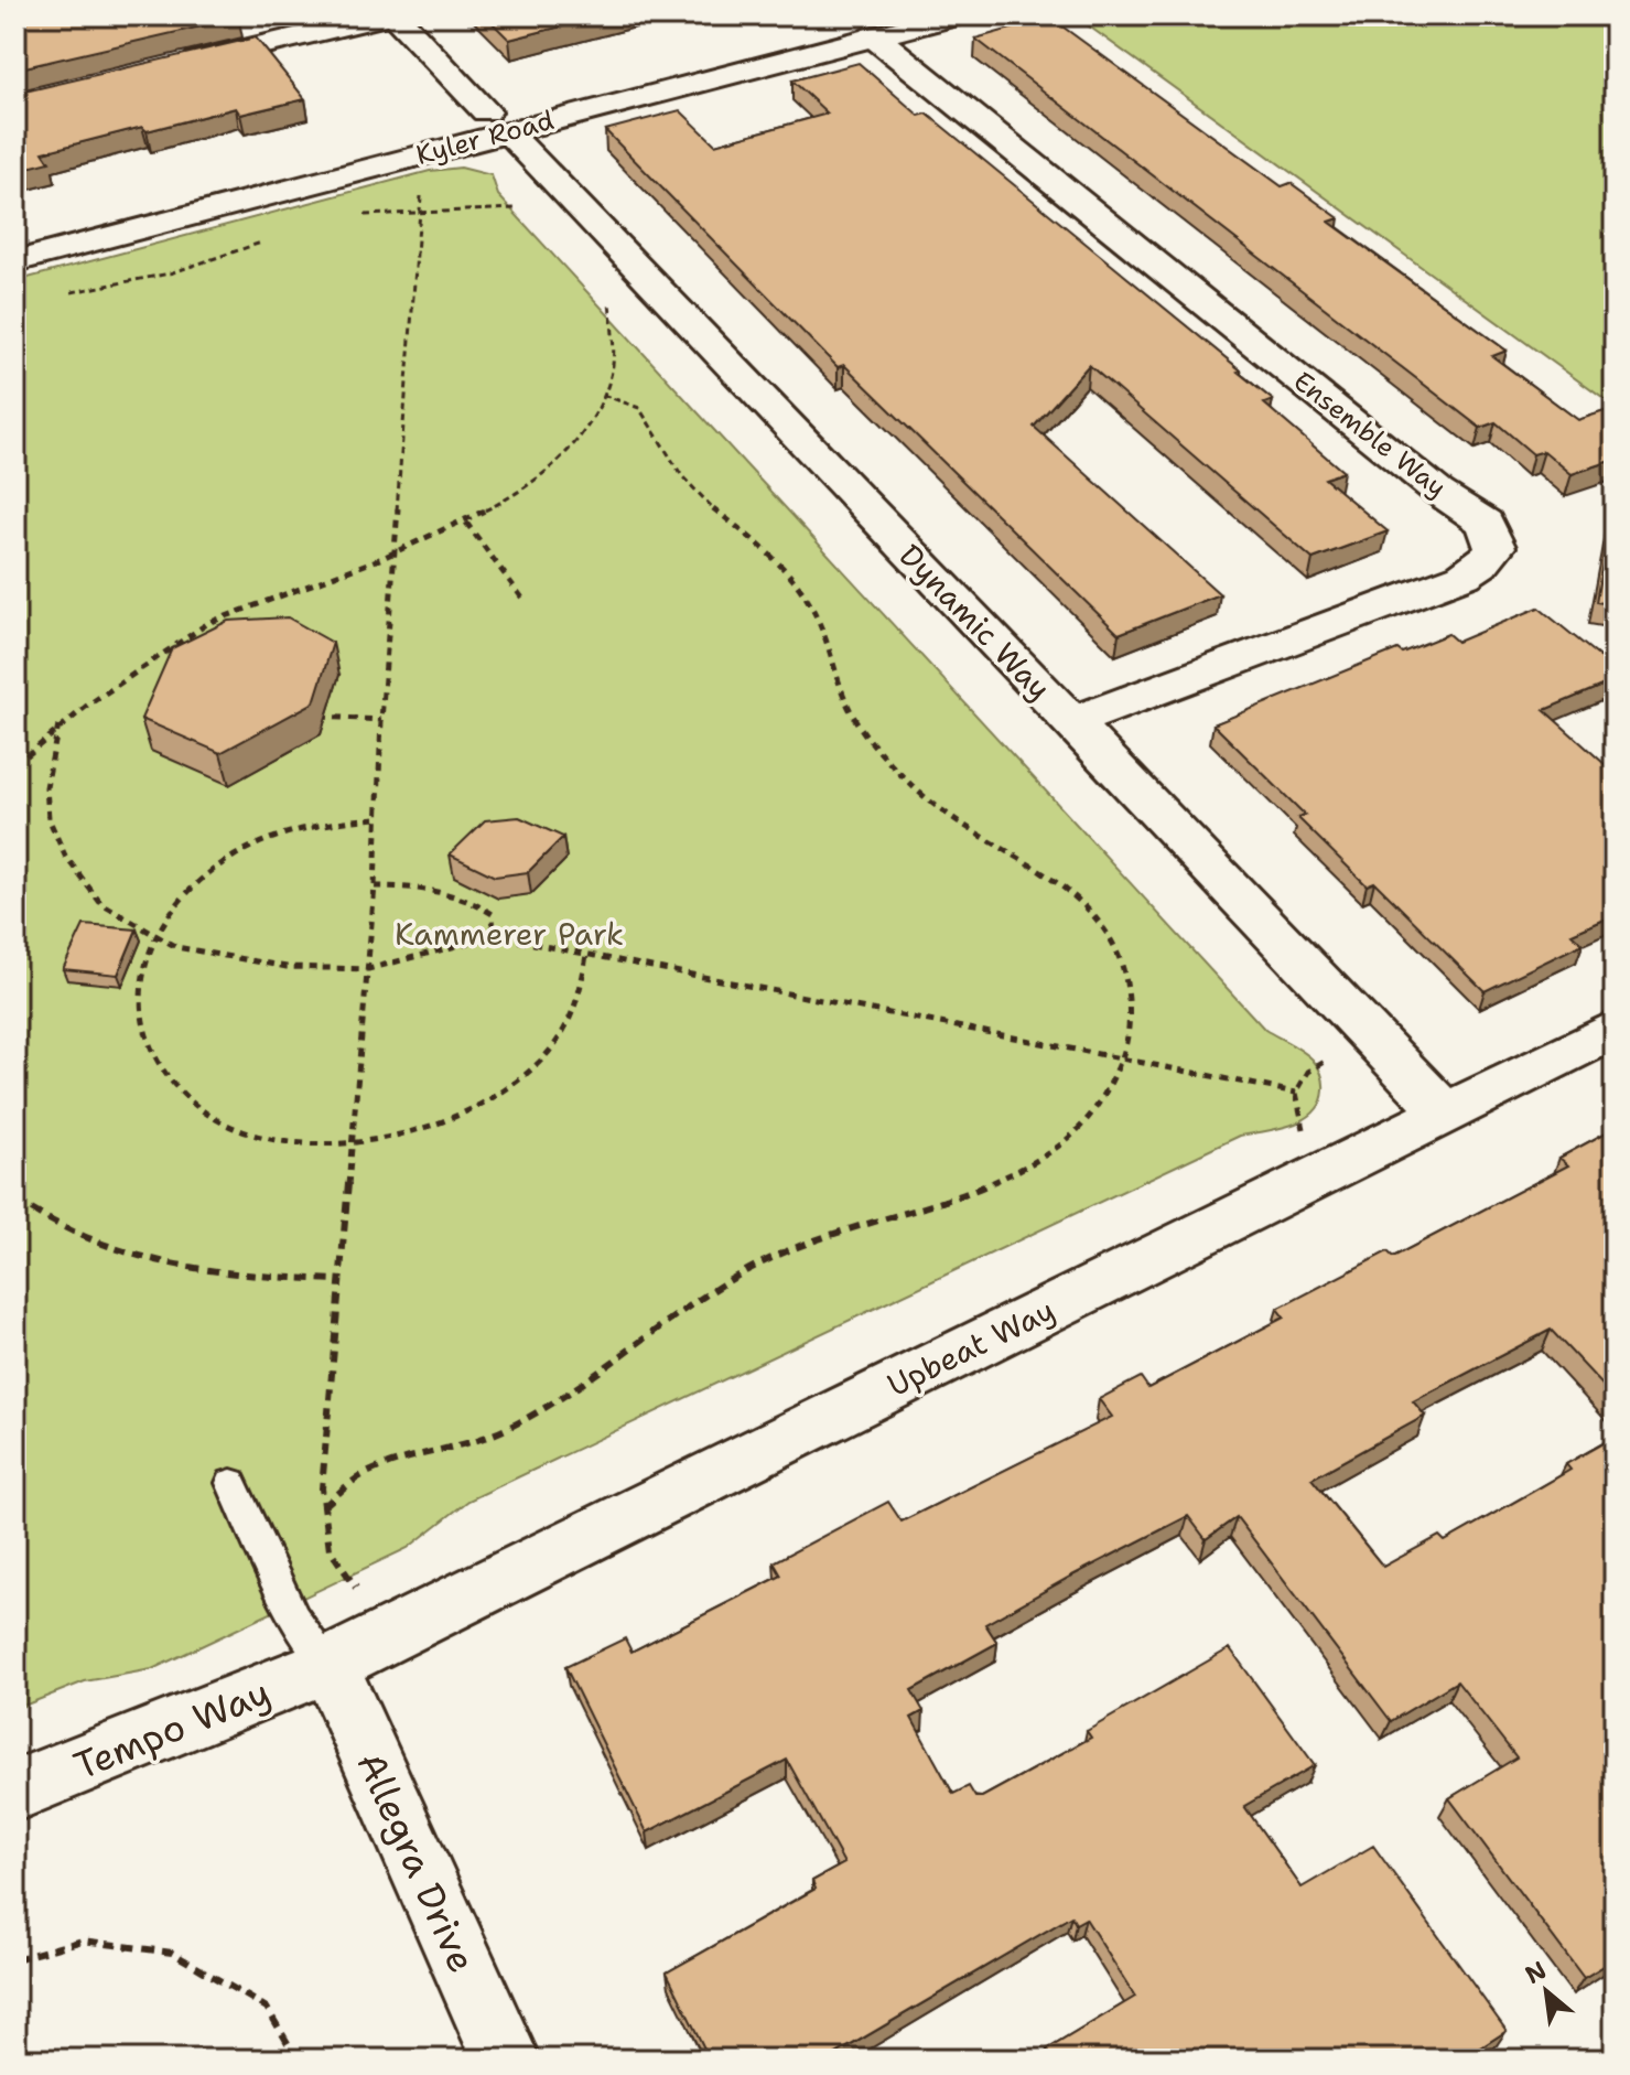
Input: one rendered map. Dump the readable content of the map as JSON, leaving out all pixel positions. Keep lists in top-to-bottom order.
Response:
{
  "streets": {
    "street": [
      "Kyler Road",
      "Ensemble Way",
      "Dynamic Way",
      "Upbeat Way",
      "Tempo Way",
      "Allegra Drive"
    ]
  },
  "crossings": [
    ["Kyler Road", "Ensemble Way"],
    ["Kyler Road", "Dynamic Way"],
    ["Ensemble Way", "Dynamic Way"],
    ["Dynamic Way", "Upbeat Way"],
    ["Upbeat Way", "Tempo Way"],
    ["Upbeat Way", "Allegra Drive"],
    ["Tempo Way", "Allegra Drive"]
  ],
  "parks": ["Kammerer Park"],
  "north": "top left"
}
